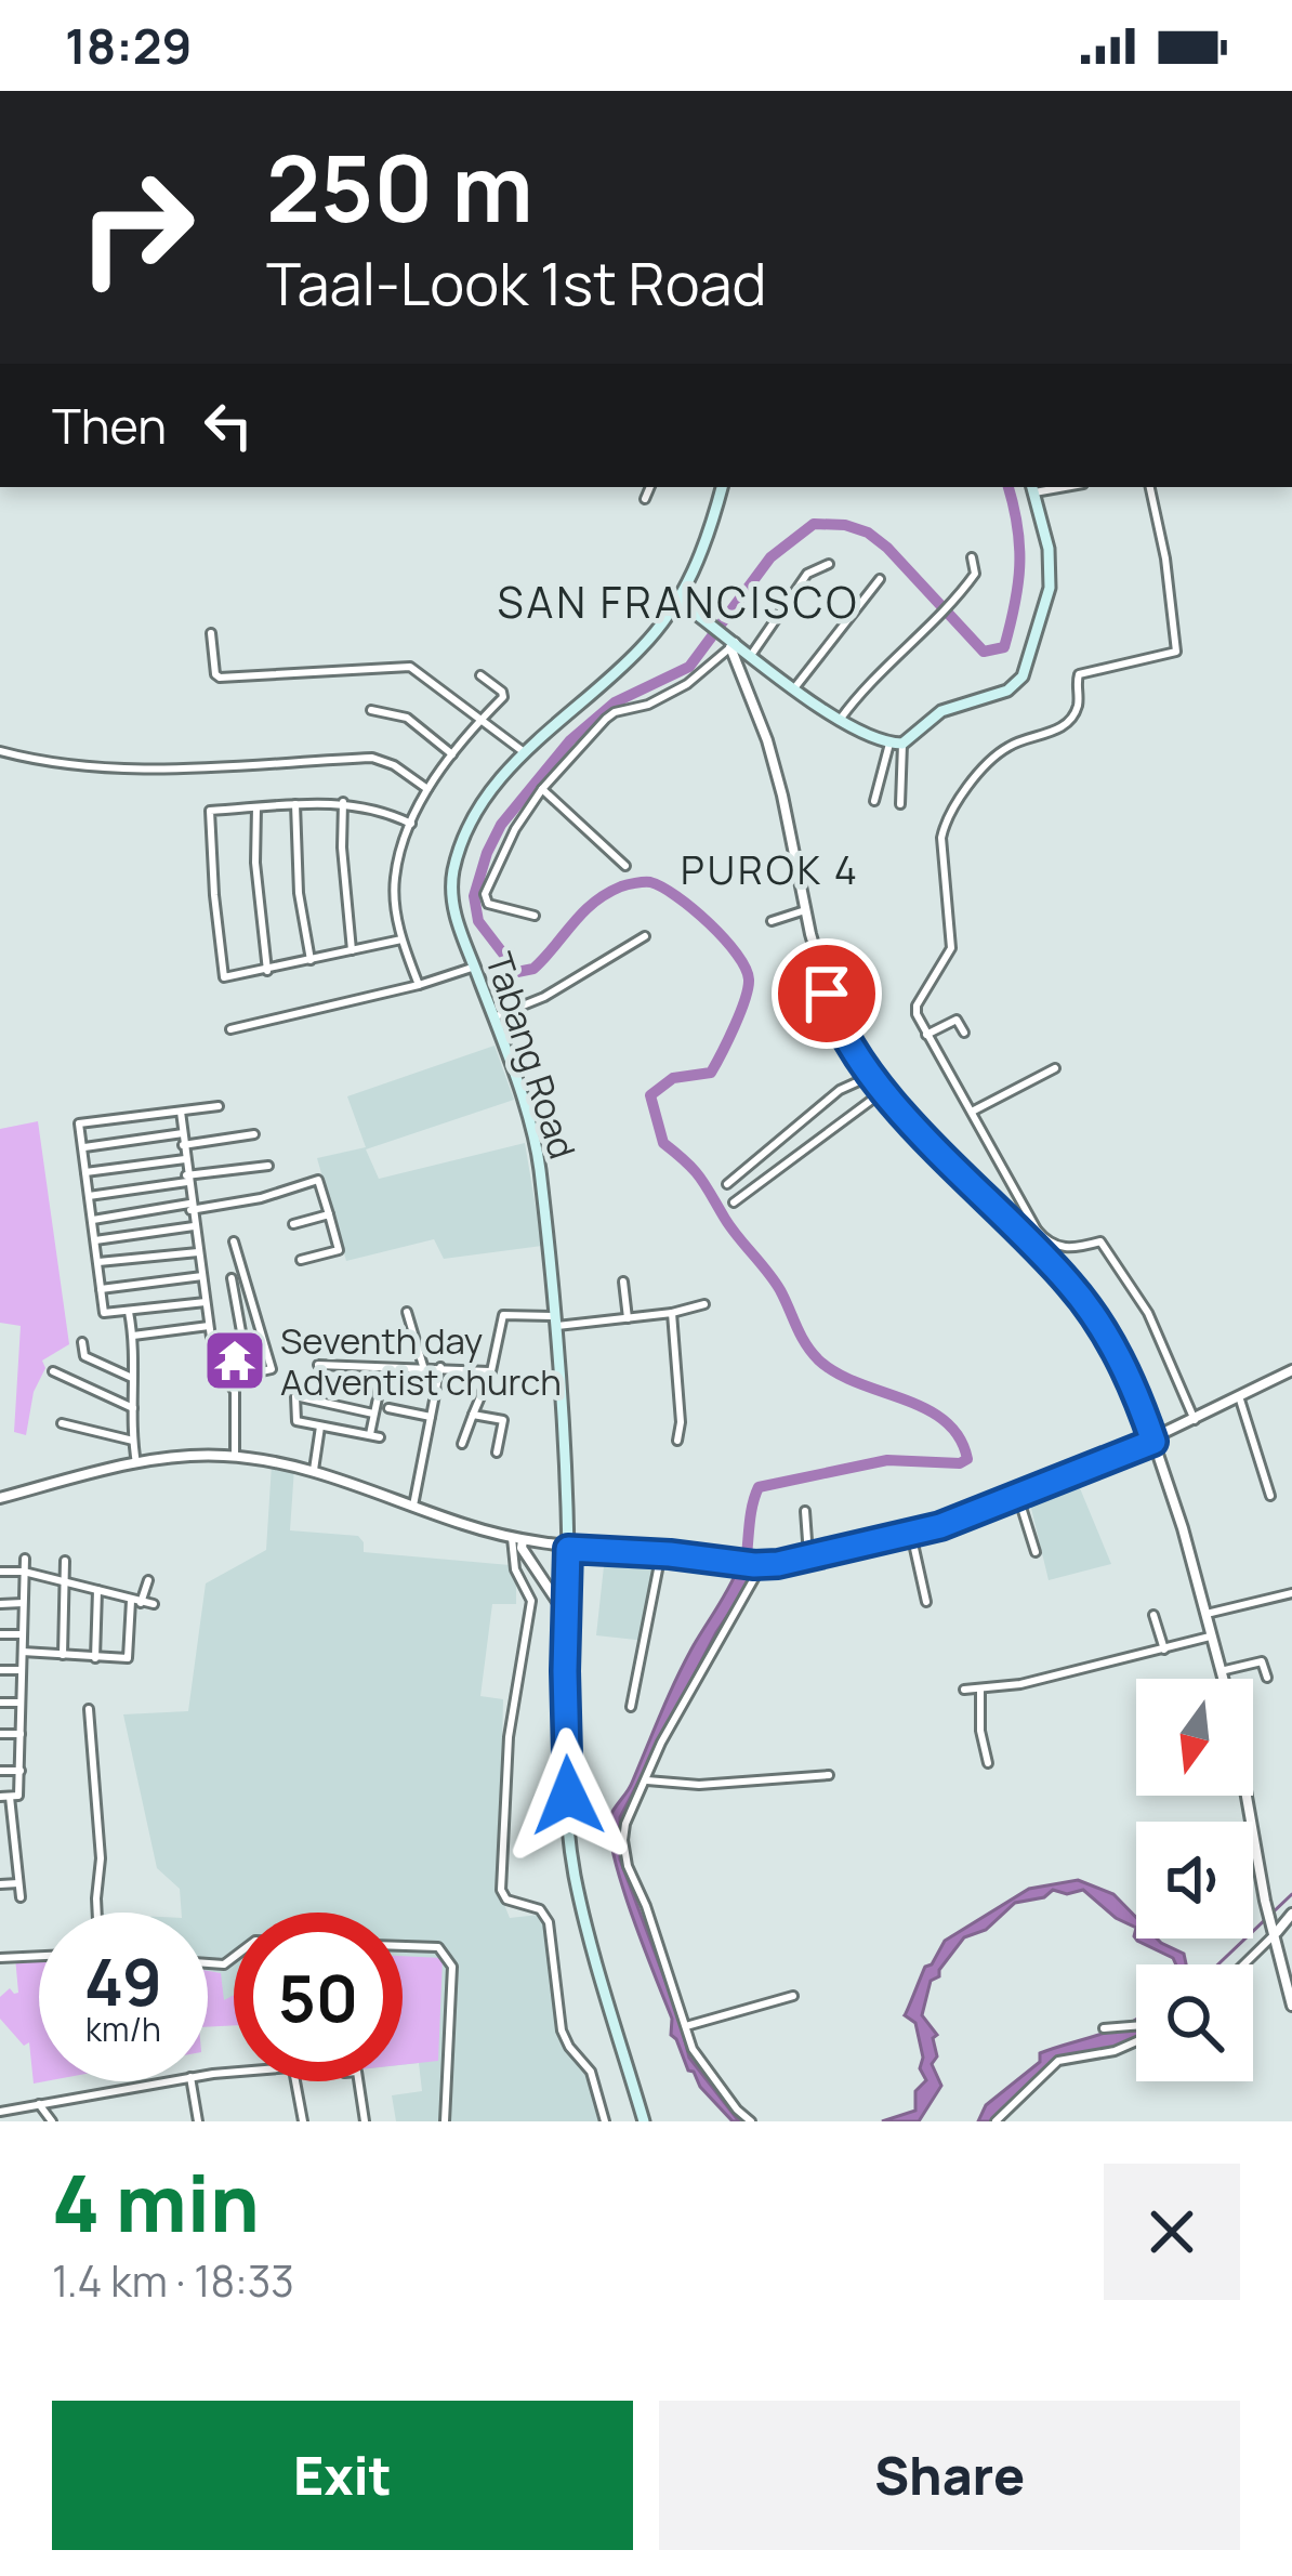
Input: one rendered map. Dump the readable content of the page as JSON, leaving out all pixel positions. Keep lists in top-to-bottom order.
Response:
{
  "streets": {
    "main road": ["Tabang Road"]
  },
  "districts": ["SAN FRANCISCO", "PUROK 4"],
  "places": {
    "temple": ["Seventh day Adventist church"]
  },
  "north": "bottom",
  "page": {
    "status": "18:29",
    "turn": ["250 m", "Taal-Look 1st Road"],
    "then": "Then",
    "speed": "49 km/h",
    "limit": "50",
    "heading": ["4 min", "1.4 km · 18:33"],
    "buttons": ["Exit", "Share"]
  }
}
